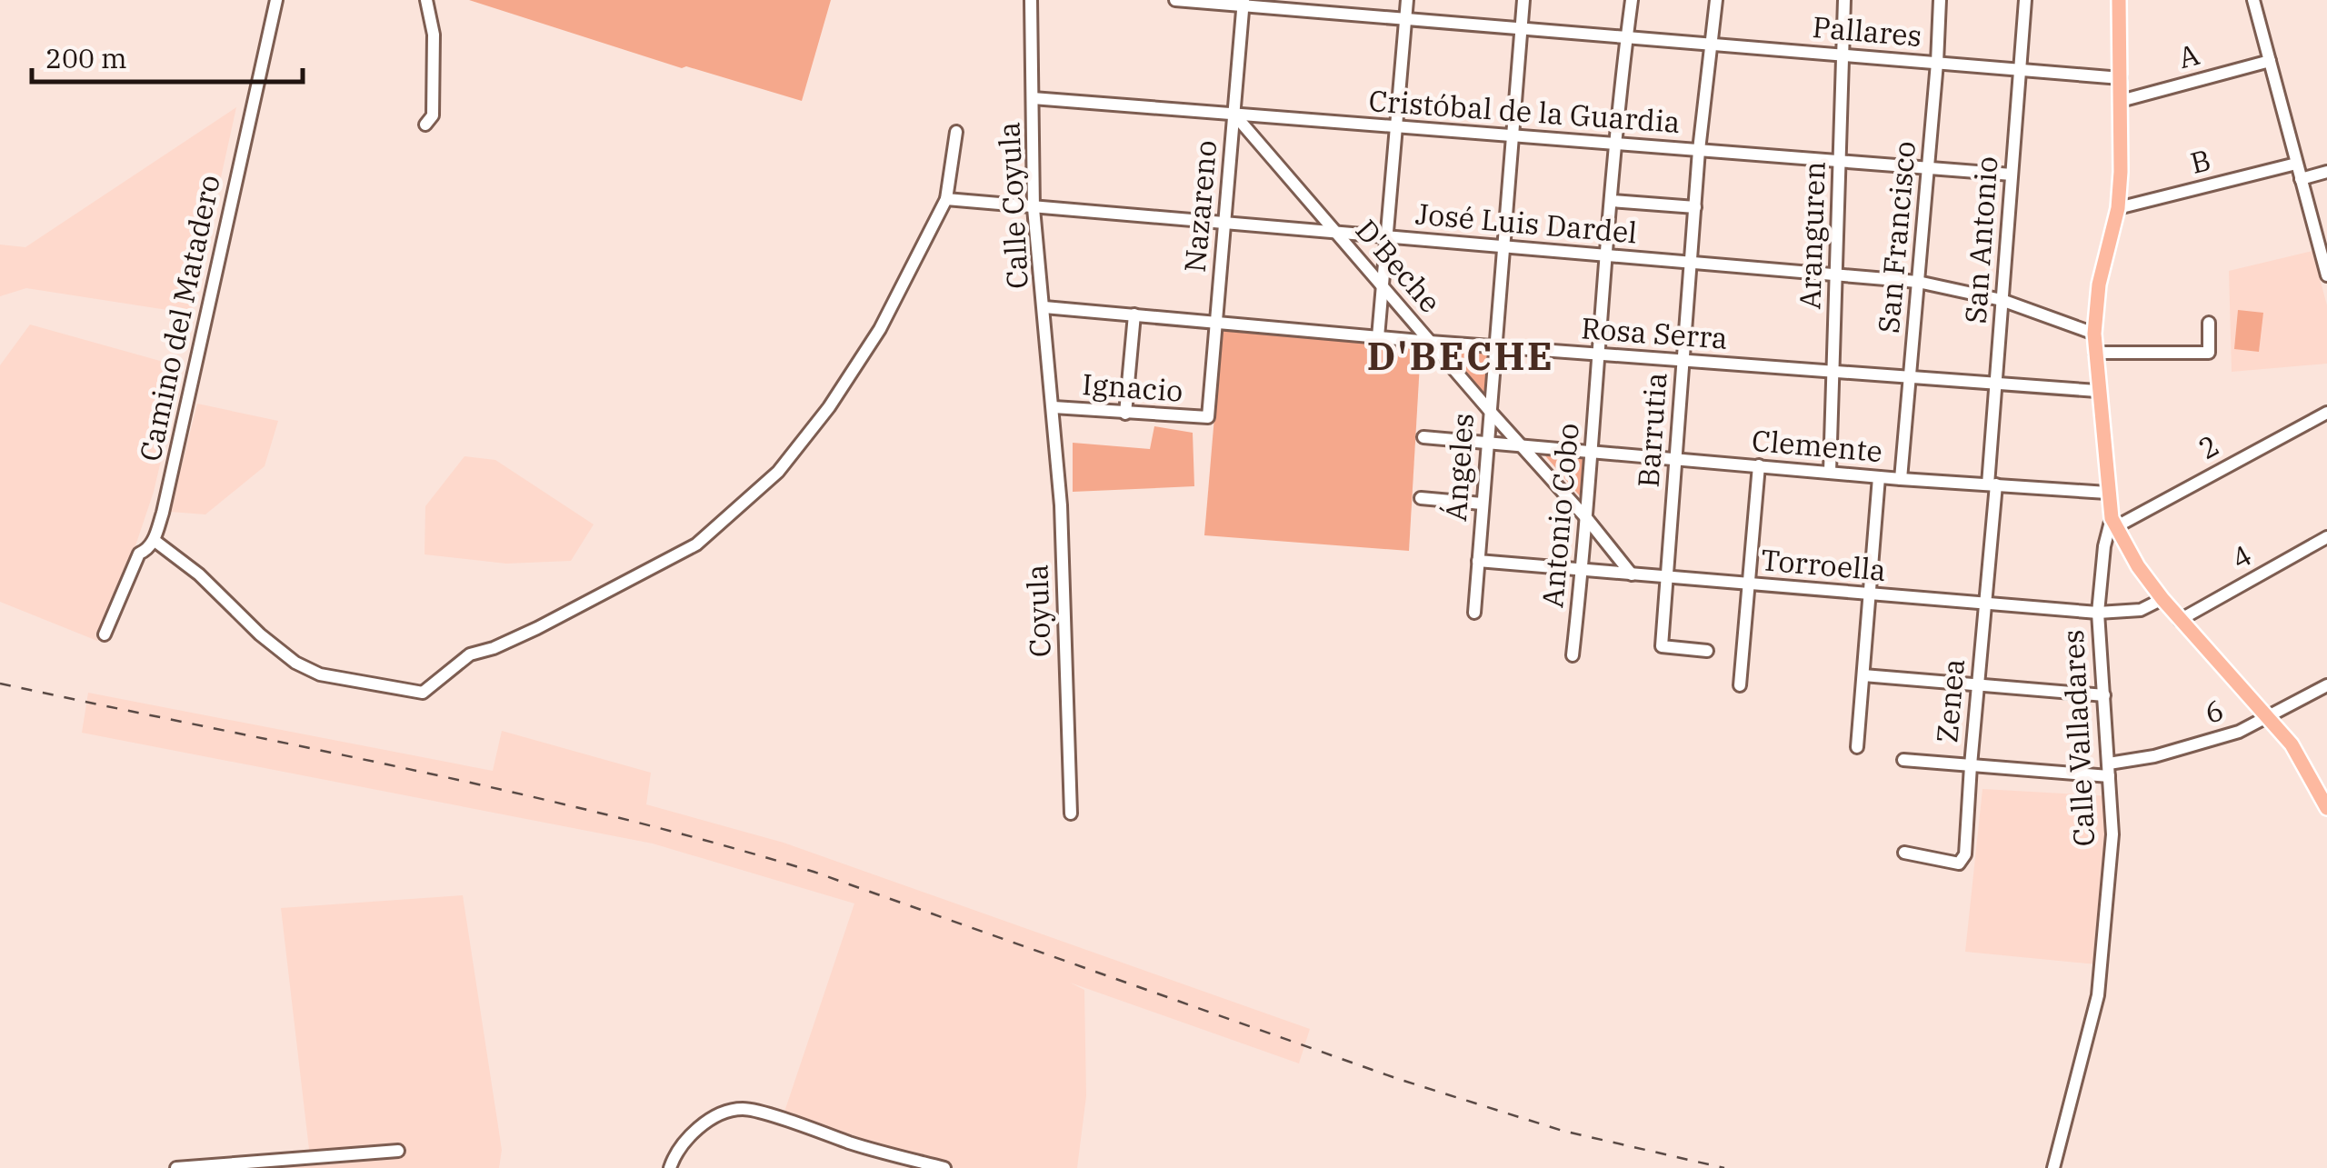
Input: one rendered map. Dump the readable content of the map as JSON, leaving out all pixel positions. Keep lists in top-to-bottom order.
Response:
{
  "streets": {
    "street": [
      "Pallares",
      "A",
      "Cristóbal de la Guardia",
      "B",
      "Calle Coyula",
      "Nazareno",
      "José Luis Dardel",
      "Aranguren",
      "San Francisco",
      "San Antonio",
      "D'Beche",
      "Camino del Matadero",
      "Rosa Serra",
      "Ignacio",
      "Barrutia",
      "Clemente",
      "2",
      "Ángeles",
      "Antonio Cobo",
      "4",
      "Torroella",
      "Coyula",
      "Zenea",
      "6",
      "Calle Valladares"
    ]
  },
  "crossings": [
    ["Pallares", "Nazareno"],
    ["Pallares", "Aranguren"],
    ["Pallares", "San Francisco"],
    ["Pallares", "San Antonio"],
    ["Pallares", "Barrutia"],
    ["Pallares", "Ángeles"],
    ["Pallares", "Antonio Cobo"],
    ["Cristóbal de la Guardia", "Calle Coyula"],
    ["Cristóbal de la Guardia", "Nazareno"],
    ["Cristóbal de la Guardia", "Aranguren"],
    ["Cristóbal de la Guardia", "San Francisco"],
    ["Cristóbal de la Guardia", "San Antonio"],
    ["Cristóbal de la Guardia", "D'Beche"],
    ["Cristóbal de la Guardia", "Barrutia"],
    ["Cristóbal de la Guardia", "Ángeles"],
    ["Cristóbal de la Guardia", "Antonio Cobo"],
    ["Calle Coyula", "José Luis Dardel"],
    ["Calle Coyula", "Rosa Serra"],
    ["Calle Coyula", "Ignacio"],
    ["Calle Coyula", "Coyula"],
    ["Nazareno", "José Luis Dardel"],
    ["Nazareno", "D'Beche"],
    ["Nazareno", "Rosa Serra"],
    ["Nazareno", "Ignacio"],
    ["José Luis Dardel", "Aranguren"],
    ["José Luis Dardel", "San Francisco"],
    ["José Luis Dardel", "San Antonio"],
    ["José Luis Dardel", "D'Beche"],
    ["José Luis Dardel", "Barrutia"],
    ["José Luis Dardel", "Ángeles"],
    ["José Luis Dardel", "Antonio Cobo"],
    ["Aranguren", "Rosa Serra"],
    ["Aranguren", "Clemente"],
    ["San Francisco", "Rosa Serra"],
    ["San Francisco", "Clemente"],
    ["San Antonio", "Rosa Serra"],
    ["San Antonio", "Clemente"],
    ["San Antonio", "Zenea"],
    ["D'Beche", "Rosa Serra"],
    ["D'Beche", "Clemente"],
    ["D'Beche", "Ángeles"],
    ["D'Beche", "Antonio Cobo"],
    ["D'Beche", "Torroella"],
    ["Rosa Serra", "Barrutia"],
    ["Rosa Serra", "Ángeles"],
    ["Rosa Serra", "Antonio Cobo"],
    ["Ignacio", "Coyula"],
    ["Barrutia", "Clemente"],
    ["Barrutia", "Torroella"],
    ["Clemente", "Ángeles"],
    ["Clemente", "Antonio Cobo"],
    ["Clemente", "Zenea"],
    ["2", "Calle Valladares"],
    ["Ángeles", "Torroella"],
    ["Antonio Cobo", "Torroella"],
    ["Torroella", "Zenea"],
    ["Torroella", "Calle Valladares"],
    ["Zenea", "6"],
    ["6", "Calle Valladares"]
  ],
  "districts": ["D'BECHE"],
  "scale_bar": "200 m"
}
